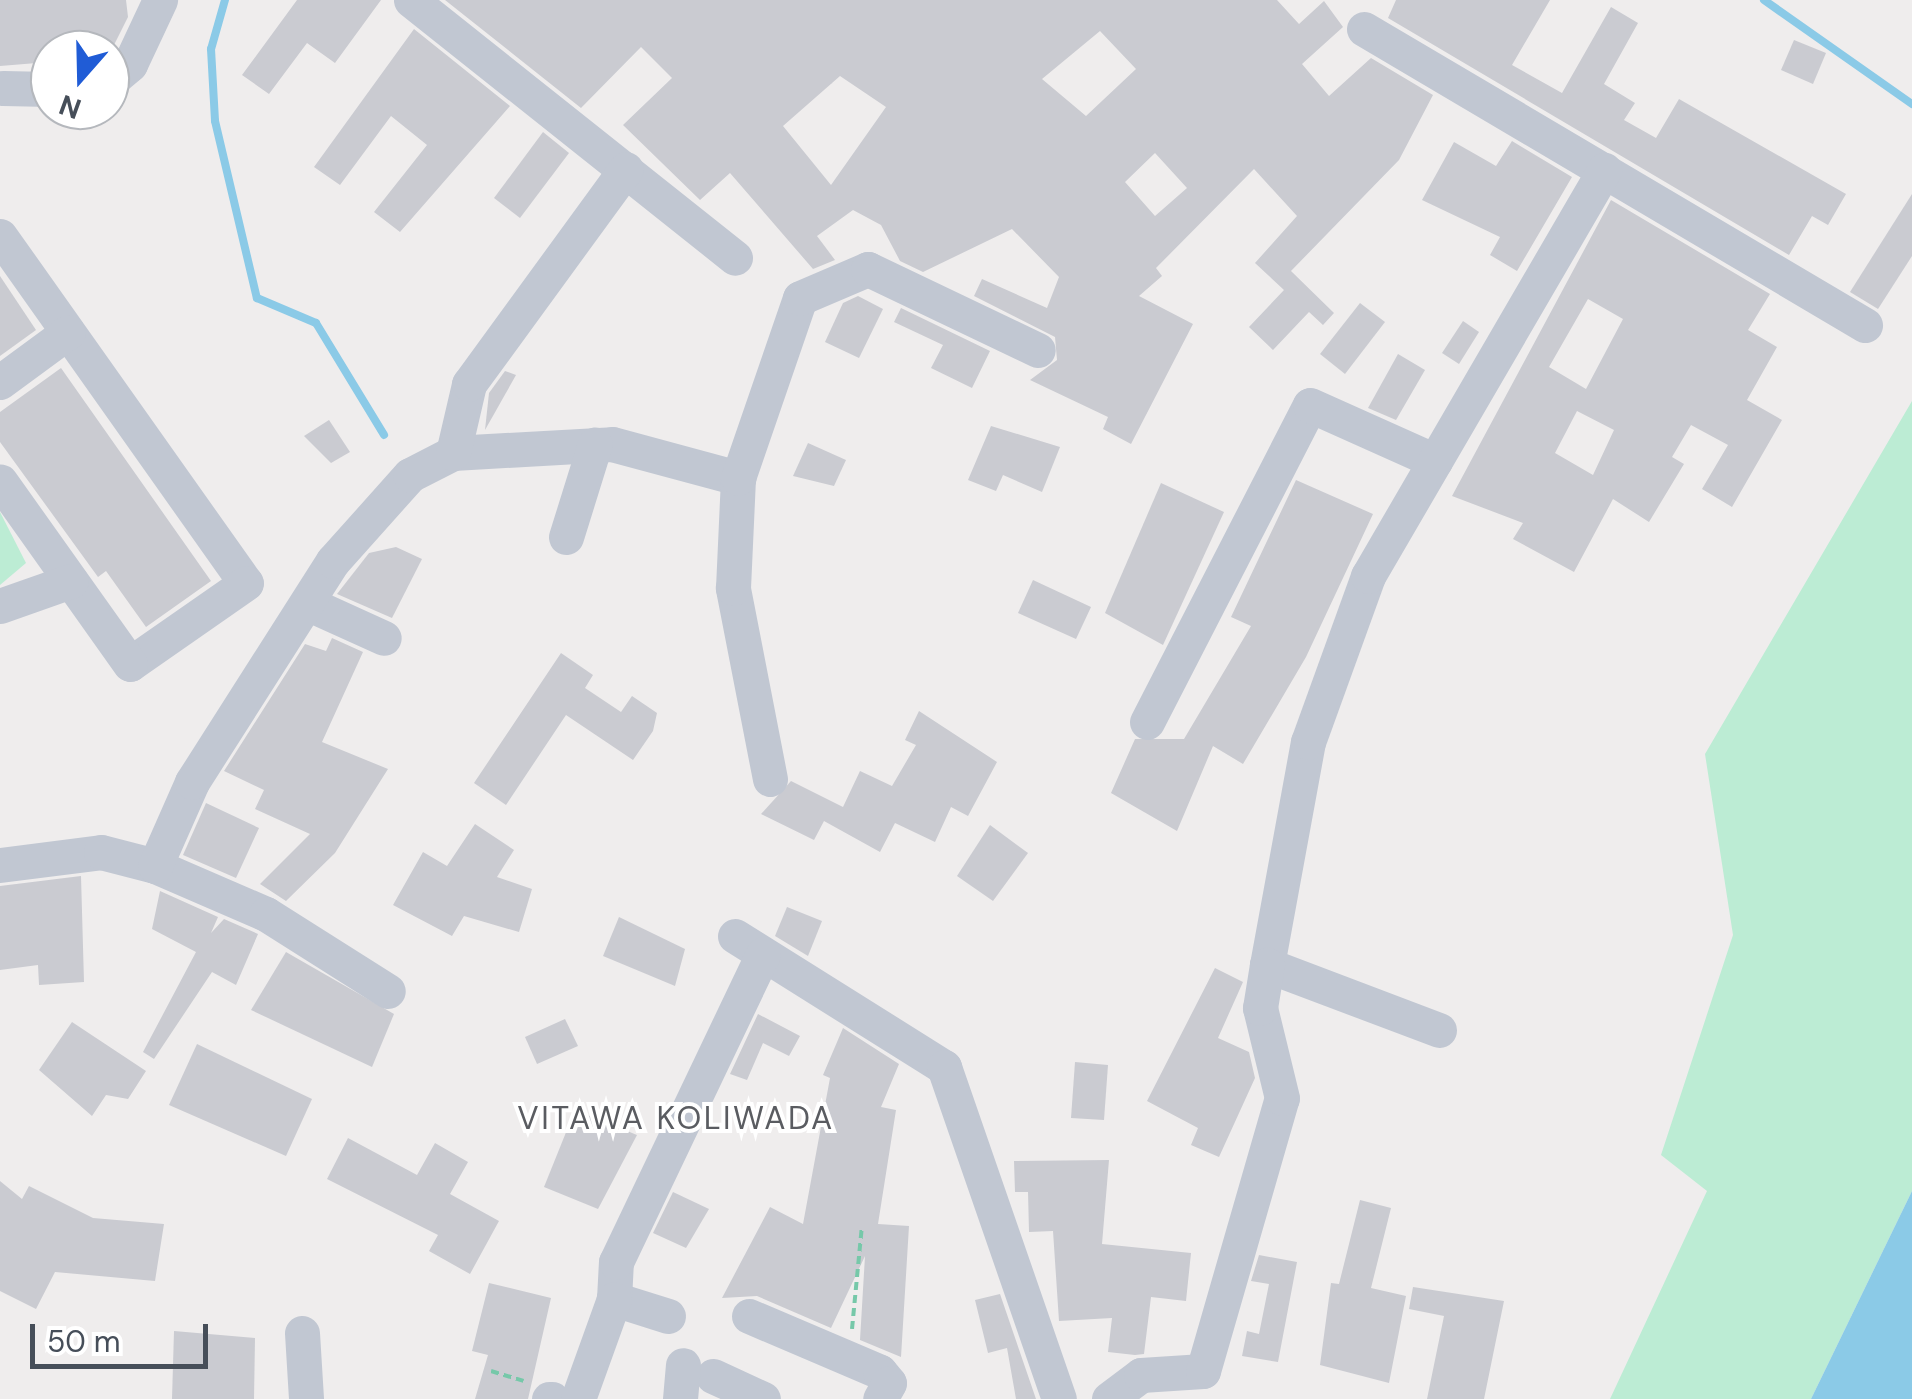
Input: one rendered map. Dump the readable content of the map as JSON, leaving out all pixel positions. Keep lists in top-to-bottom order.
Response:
{
  "districts": ["VITAWA KOLIWADA"],
  "scale_bar": "50 m",
  "north": "bottom"
}
